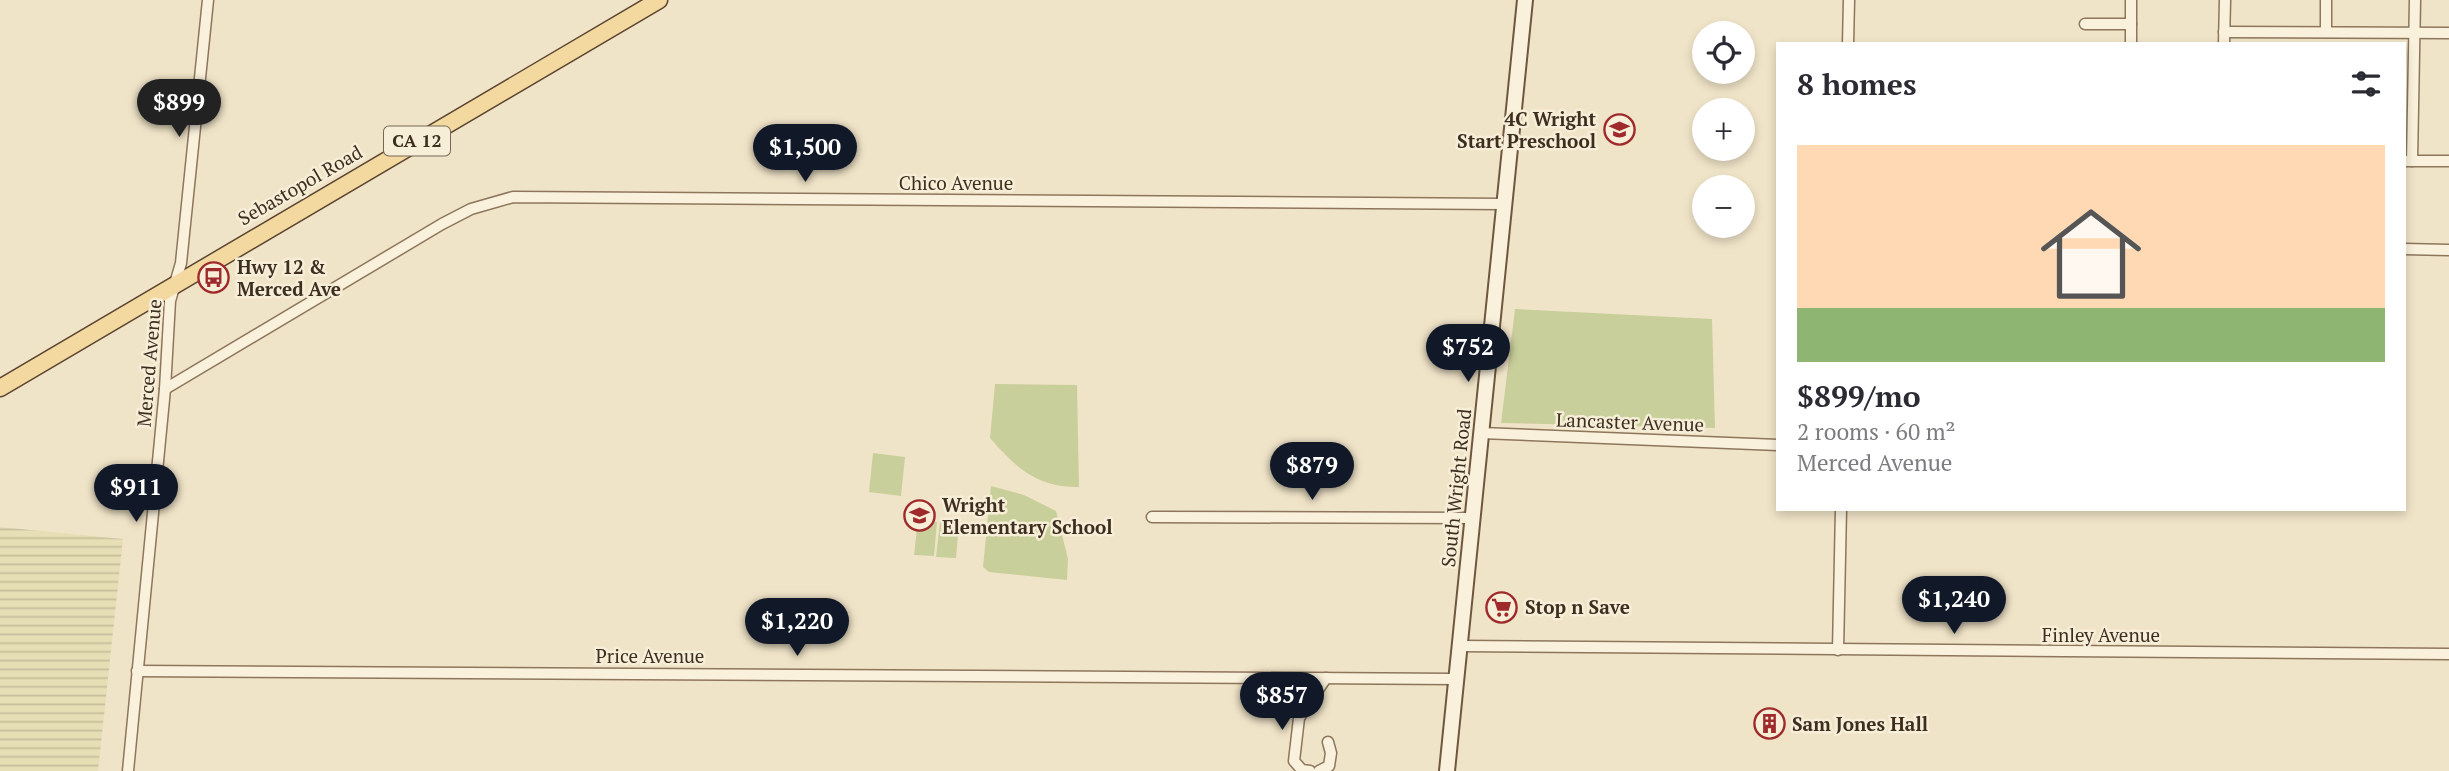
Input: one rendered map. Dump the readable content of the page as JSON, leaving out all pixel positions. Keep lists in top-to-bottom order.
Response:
{
  "streets": {
    "main road": ["CA 12", "Sebastopol Road", "South Wright Road"],
    "street": [
      "Chico Avenue",
      "Merced Avenue",
      "Lancaster Avenue",
      "Finley Avenue",
      "Price Avenue"
    ]
  },
  "crossings": [
    ["Chico Avenue", "Merced Avenue"],
    ["Chico Avenue", "South Wright Road"],
    ["Sebastopol Road", "Merced Avenue"],
    ["Merced Avenue", "Price Avenue"],
    ["Lancaster Avenue", "South Wright Road"],
    ["South Wright Road", "Finley Avenue"],
    ["South Wright Road", "Price Avenue"]
  ],
  "places": {
    "school or university": ["4C Wright Start Preschool", "Wright Elementary School"],
    "bus stop": ["Hwy 12 & Merced Ave"],
    "supermarket": ["Stop n Save"],
    "building": ["Sam Jones Hall"]
  },
  "page": {
    "map_buttons": ["+", "−"],
    "heading": "8 homes",
    "price": [
      "$899",
      "$1,500",
      "$752",
      "$879",
      "$911",
      "$1,240",
      "$1,220",
      "$857"
    ],
    "list": [
      {
        "name": "$899/mo",
        "note": "2 rooms · 60 m² · Merced Avenue"
      }
    ]
  }
}
